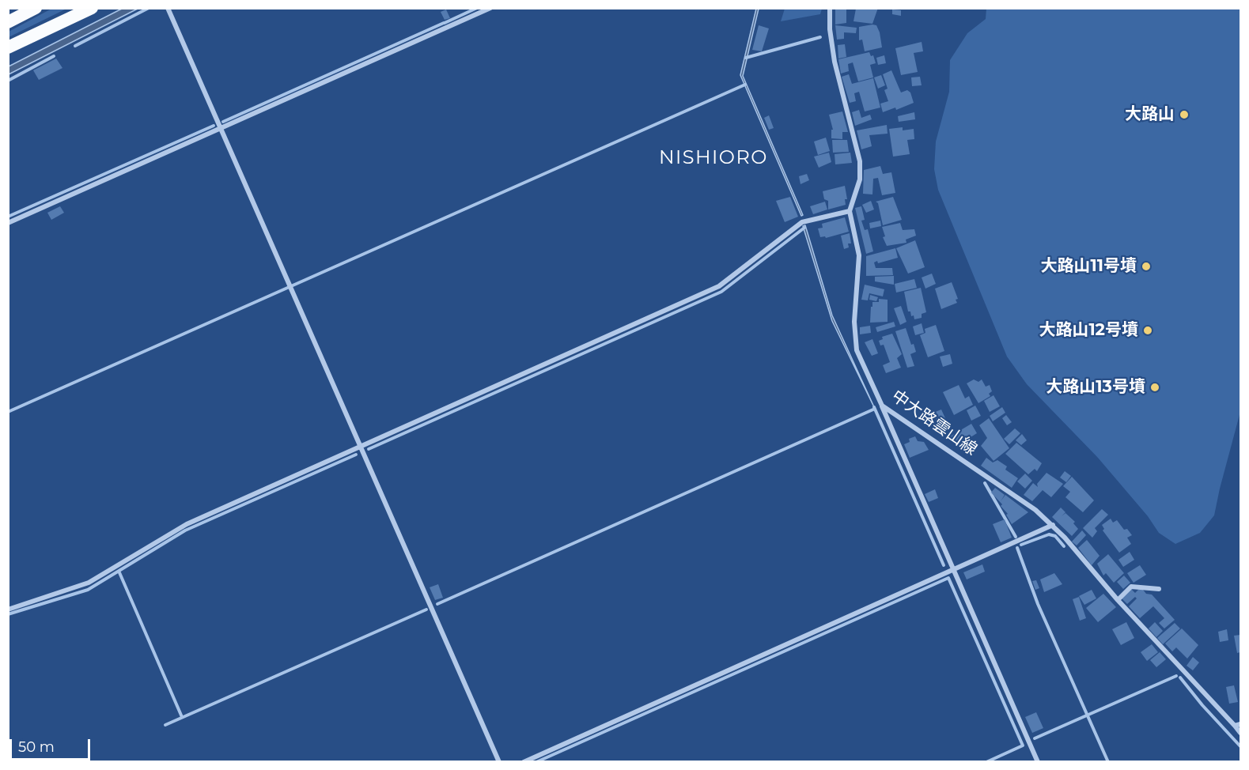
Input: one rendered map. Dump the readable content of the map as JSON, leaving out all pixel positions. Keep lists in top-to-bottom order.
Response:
{
  "streets": {
    "street": ["中大路雲山線"]
  },
  "districts": ["NISHIORO"],
  "places": [
    "大路山",
    "大路山11号墳",
    "大路山12号墳",
    "大路山13号墳"
  ],
  "scale_bar": "50 m"
}
